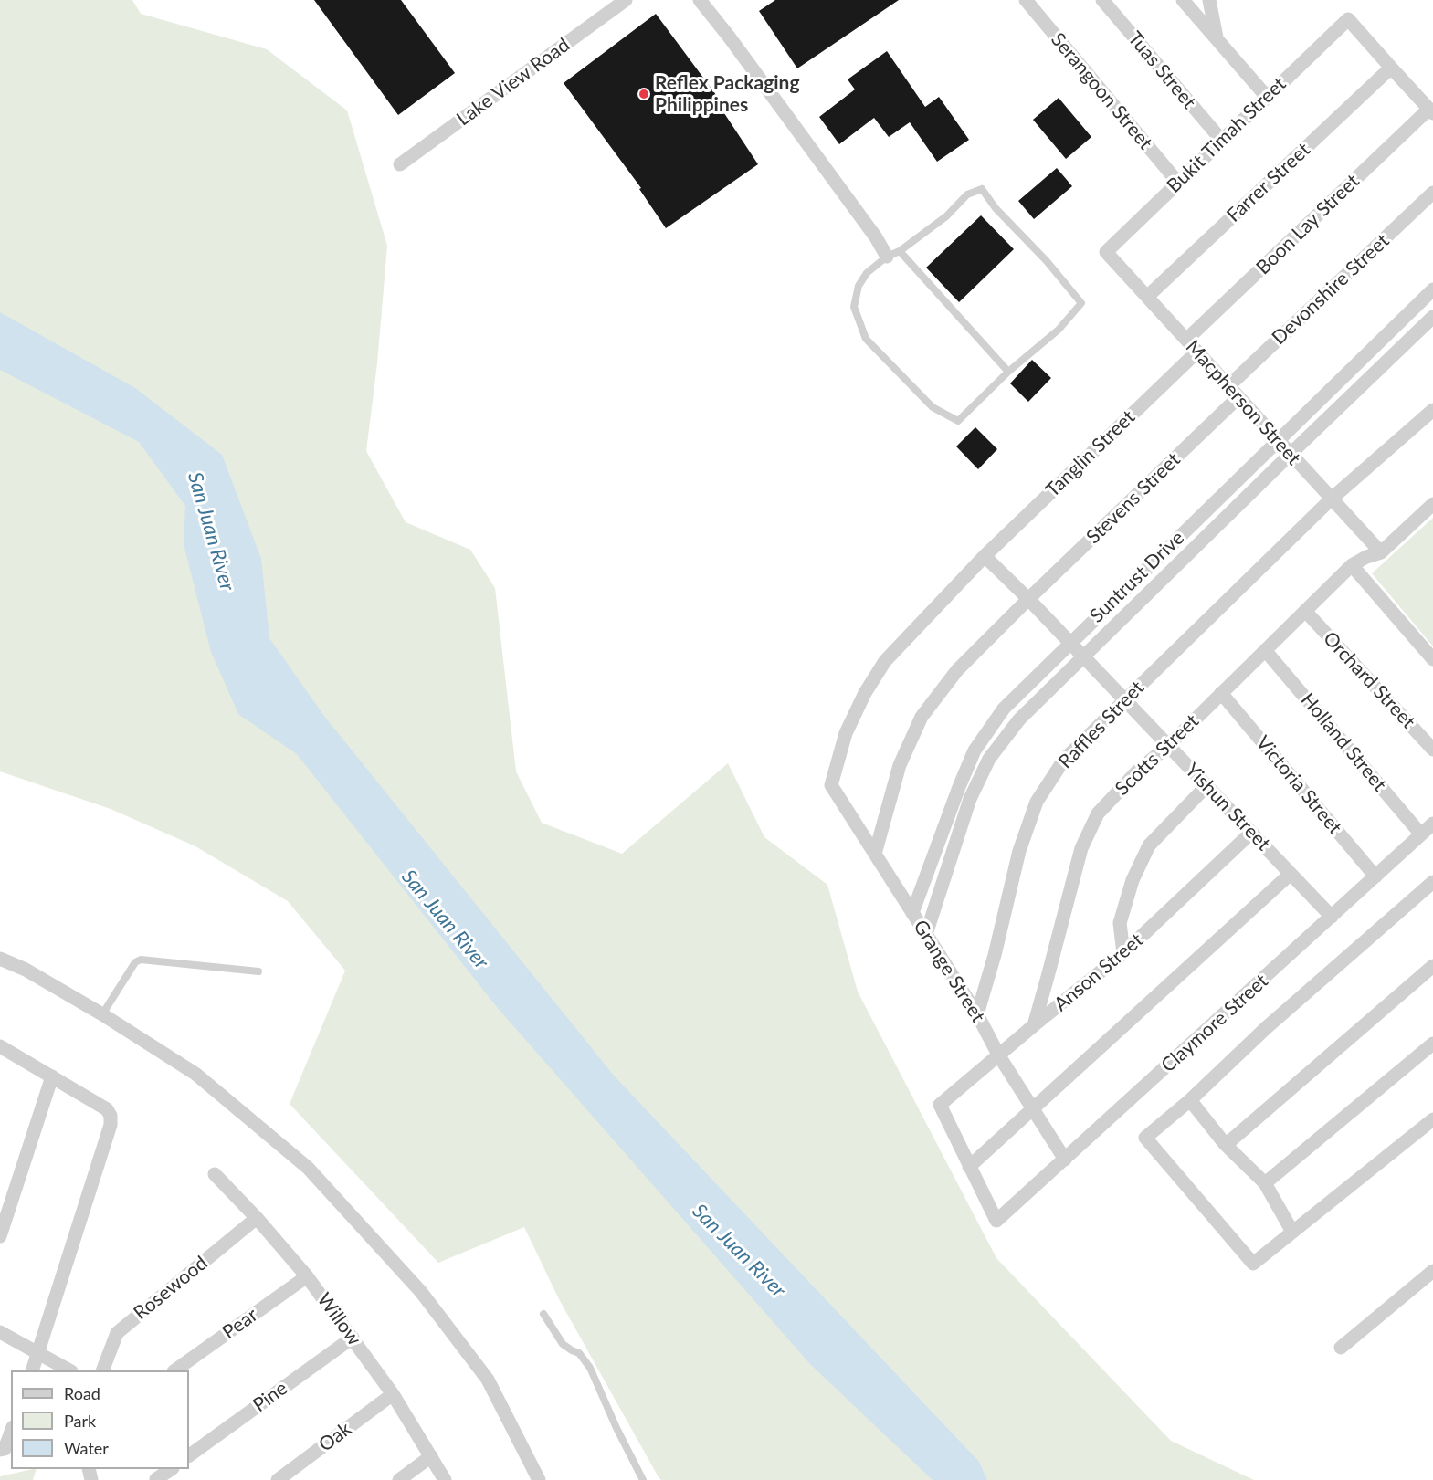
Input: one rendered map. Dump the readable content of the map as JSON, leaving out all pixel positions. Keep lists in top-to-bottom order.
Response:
{
  "streets": {
    "street": [
      "Tuas Street",
      "Lake View Road",
      "Serangoon Street",
      "Bukit Timah Street",
      "Farrer Street",
      "Boon Lay Street",
      "Devonshire Street",
      "Macpherson Street",
      "Tanglin Street",
      "Stevens Street",
      "Suntrust Drive",
      "Orchard Street",
      "Raffles Street",
      "Holland Street",
      "Scotts Street",
      "Victoria Street",
      "Yishun Street",
      "Grange Street",
      "Anson Street",
      "Claymore Street",
      "Rosewood",
      "Willow",
      "Pear",
      "Pine",
      "Oak"
    ]
  },
  "crossings": [
    ["Tuas Street", "Bukit Timah Street"],
    ["Serangoon Street", "Bukit Timah Street"],
    ["Bukit Timah Street", "Farrer Street"],
    ["Bukit Timah Street", "Macpherson Street"],
    ["Farrer Street", "Macpherson Street"],
    ["Boon Lay Street", "Macpherson Street"],
    ["Devonshire Street", "Macpherson Street"],
    ["Macpherson Street", "Tanglin Street"],
    ["Macpherson Street", "Stevens Street"],
    ["Macpherson Street", "Suntrust Drive"],
    ["Macpherson Street", "Raffles Street"],
    ["Macpherson Street", "Scotts Street"],
    ["Tanglin Street", "Yishun Street"],
    ["Tanglin Street", "Grange Street"],
    ["Stevens Street", "Yishun Street"],
    ["Stevens Street", "Grange Street"],
    ["Suntrust Drive", "Yishun Street"],
    ["Suntrust Drive", "Grange Street"],
    ["Orchard Street", "Scotts Street"],
    ["Raffles Street", "Yishun Street"],
    ["Raffles Street", "Grange Street"],
    ["Holland Street", "Scotts Street"],
    ["Holland Street", "Claymore Street"],
    ["Scotts Street", "Victoria Street"],
    ["Scotts Street", "Yishun Street"],
    ["Scotts Street", "Anson Street"],
    ["Victoria Street", "Claymore Street"],
    ["Yishun Street", "Anson Street"],
    ["Yishun Street", "Claymore Street"],
    ["Grange Street", "Anson Street"],
    ["Grange Street", "Claymore Street"],
    ["Anson Street", "Claymore Street"],
    ["Rosewood", "Willow"],
    ["Willow", "Pear"],
    ["Willow", "Pine"],
    ["Willow", "Oak"]
  ],
  "water": ["San Juan River"],
  "places": ["Reflex Packaging Philippines"],
  "legend": ["Road", "Park", "Water"]
}
